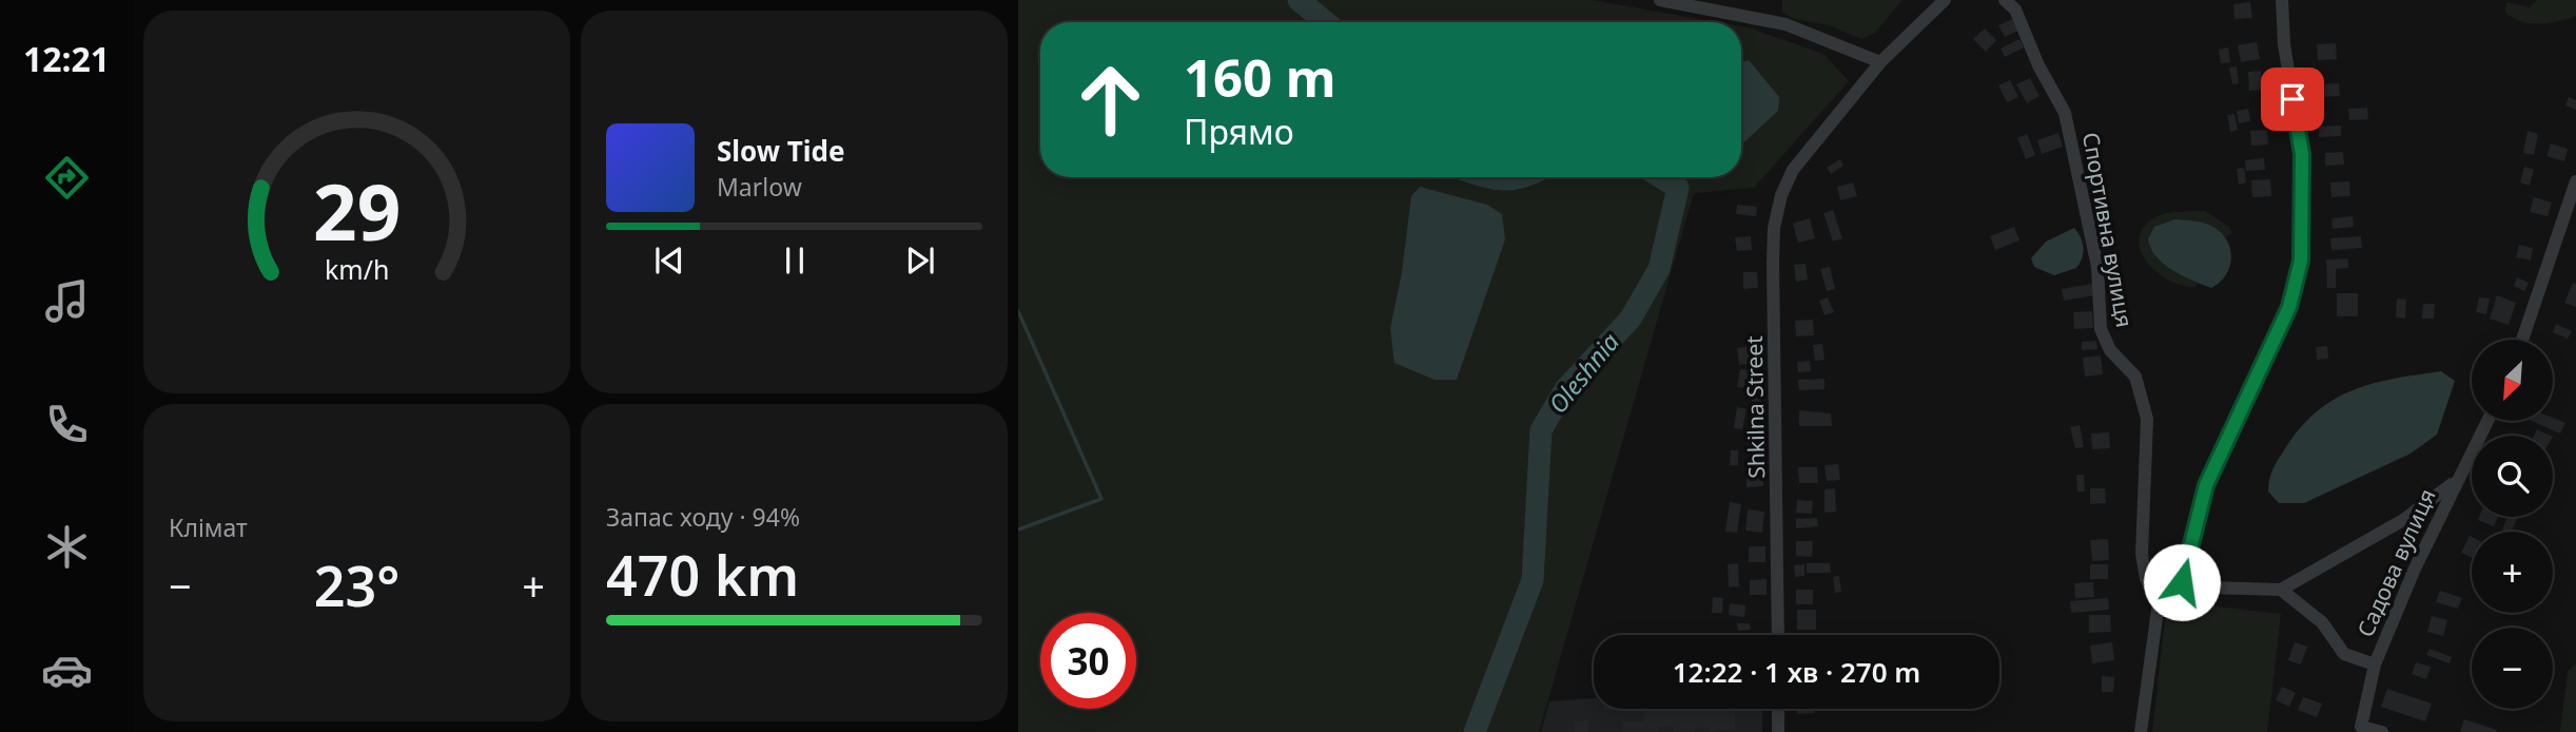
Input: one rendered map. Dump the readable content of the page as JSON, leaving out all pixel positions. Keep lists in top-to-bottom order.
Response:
{
  "streets": {
    "street": ["Спортивна вулиця", "Shkilna Street", "Садова вулиця"]
  },
  "water": ["Oleshnia"],
  "north": "bottom left",
  "page": {
    "tabs": "12:21",
    "turn": ["160 m", "Прямо"],
    "song": ["Slow Tide", "Marlow"],
    "map_buttons": ["+", "−"],
    "tile": [
      "Клімат",
      ["Запас ходу · 94%", "470 km"]
    ],
    "heat": ["−", "23°", "+"],
    "limit": "30",
    "trip": "12:22 · 1 хв · 270 m",
    "gauge": ["29", "km/h"]
  }
}
